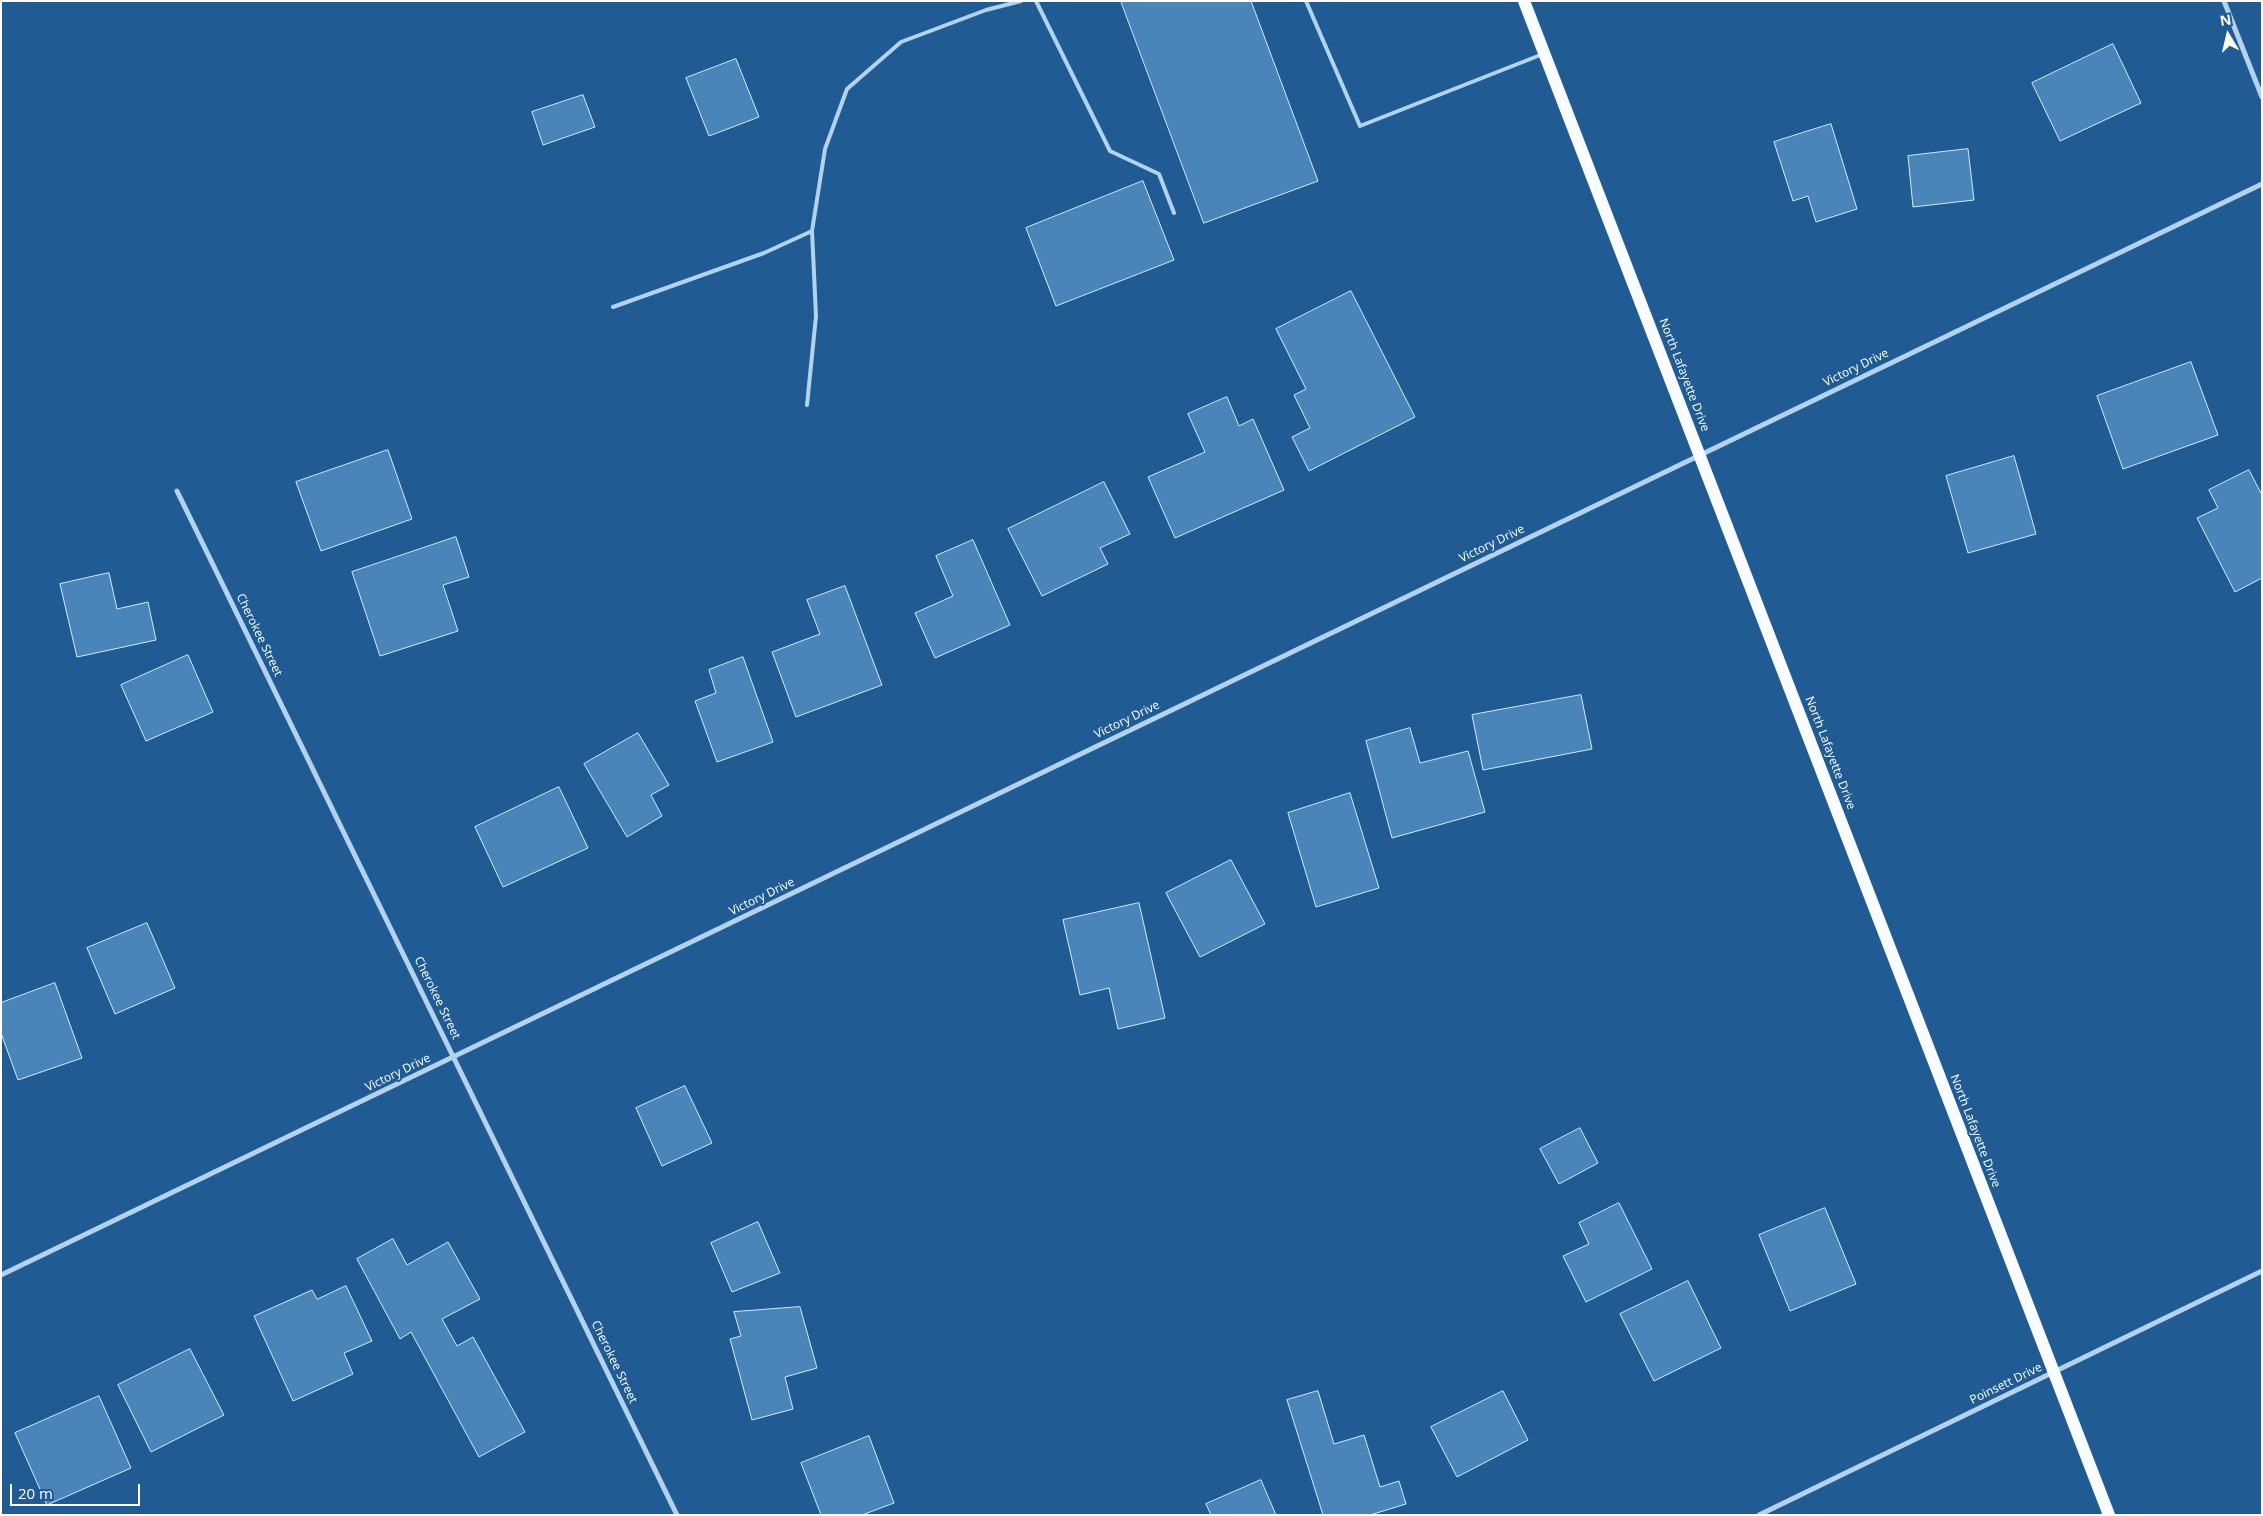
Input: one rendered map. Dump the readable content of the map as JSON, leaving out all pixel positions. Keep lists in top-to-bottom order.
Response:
{
  "streets": {
    "main road": ["North Lafayette Drive"],
    "street": ["Victory Drive", "Cherokee Street", "Poinsett Drive"]
  },
  "crossings": [
    ["Victory Drive", "North Lafayette Drive"],
    ["Victory Drive", "Cherokee Street"],
    ["North Lafayette Drive", "Poinsett Drive"]
  ],
  "scale_bar": "20 m",
  "north": "top"
}
